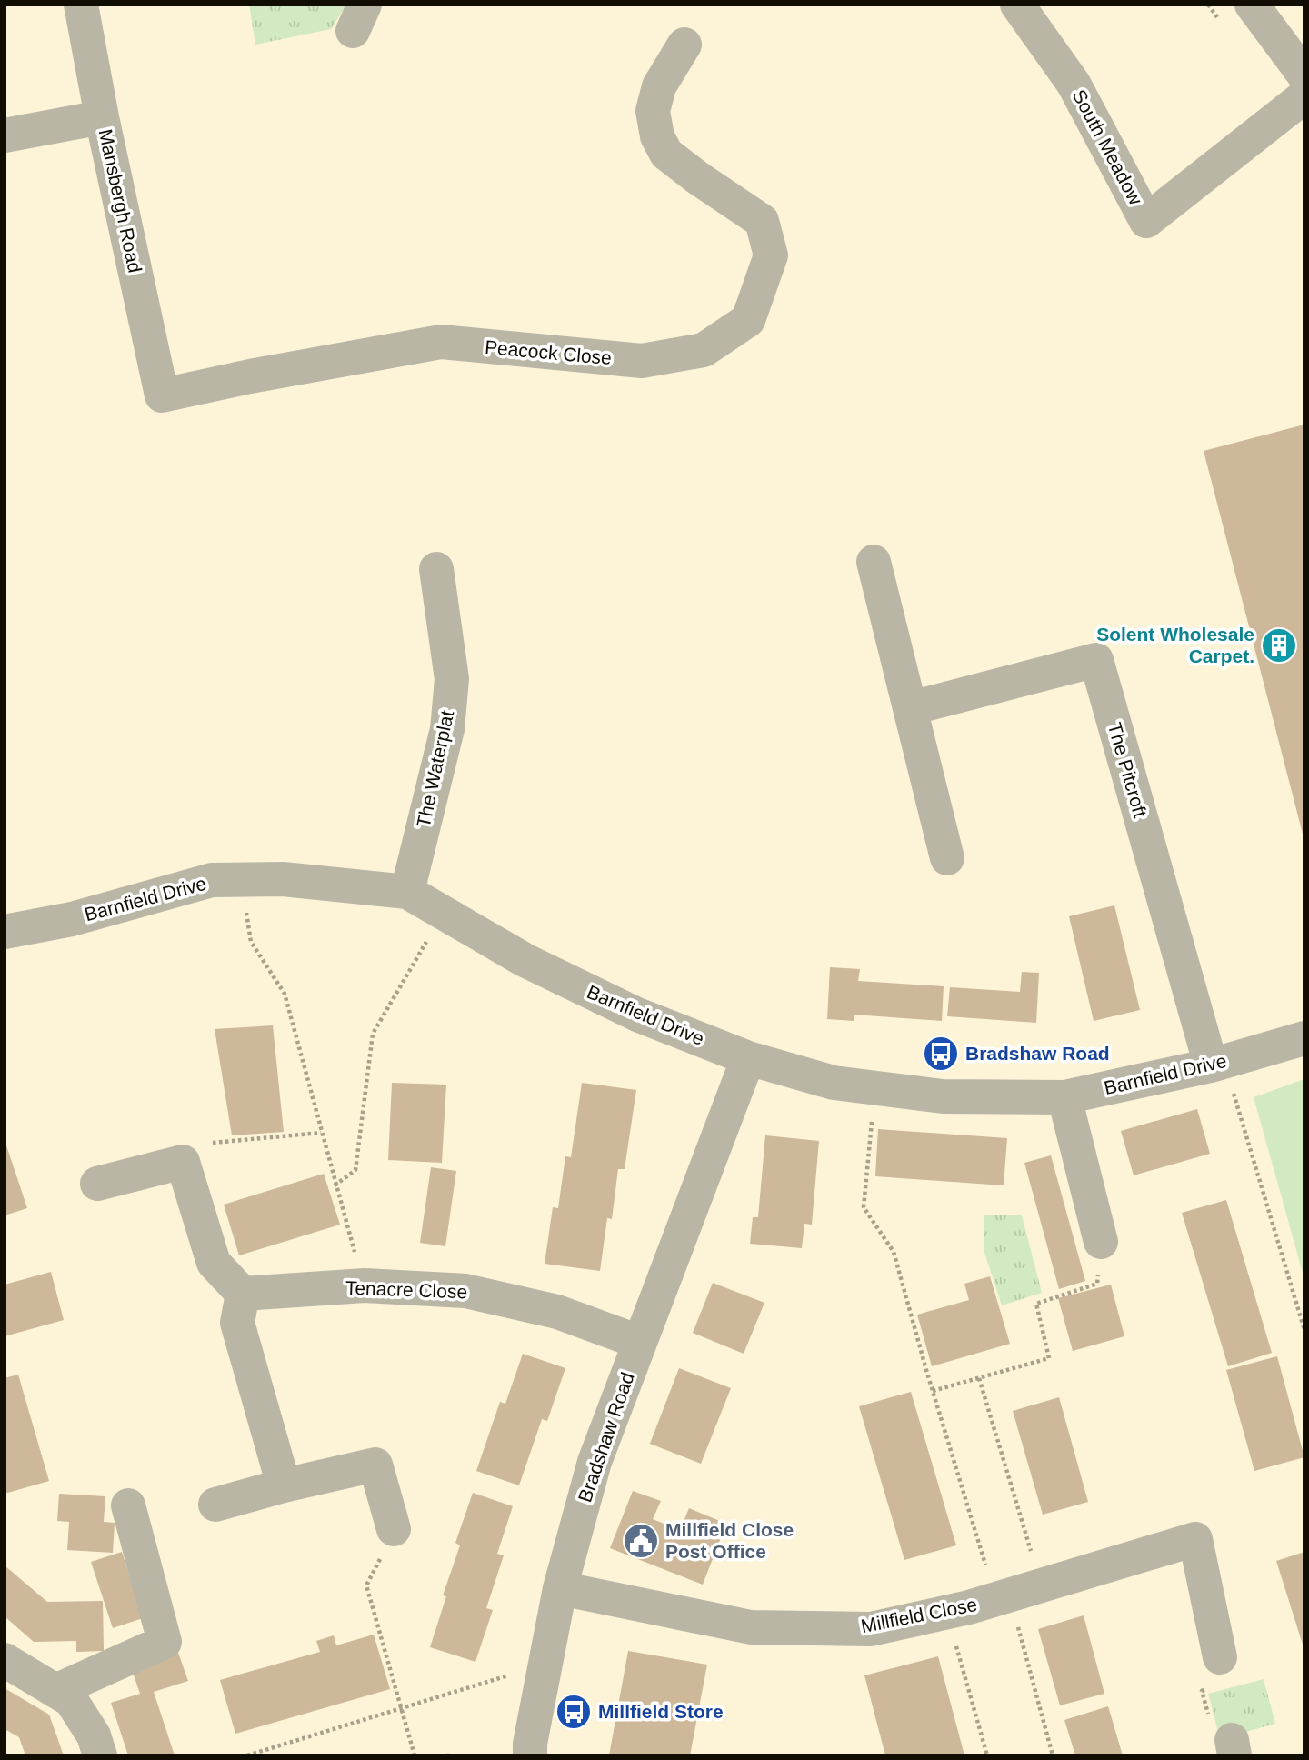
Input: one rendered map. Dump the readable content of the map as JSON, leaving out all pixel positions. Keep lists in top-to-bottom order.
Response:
{
  "streets": {
    "street": [
      "South Meadow",
      "Mansbergh Road",
      "Peacock Close",
      "The Waterplat",
      "The Pitcroft",
      "Barnfield Drive",
      "Tenacre Close",
      "Bradshaw Road",
      "Millfield Close"
    ]
  },
  "crossings": [
    ["Mansbergh Road", "Peacock Close"],
    ["The Waterplat", "Barnfield Drive"],
    ["The Pitcroft", "Barnfield Drive"],
    ["Barnfield Drive", "Bradshaw Road"],
    ["Tenacre Close", "Bradshaw Road"],
    ["Bradshaw Road", "Millfield Close"]
  ],
  "places": {
    "building": ["Solent Wholesale Carpet."],
    "bus stop": ["Bradshaw Road", "Millfield Store"],
    "public building": ["Millfield Close Post Office"]
  }
}
